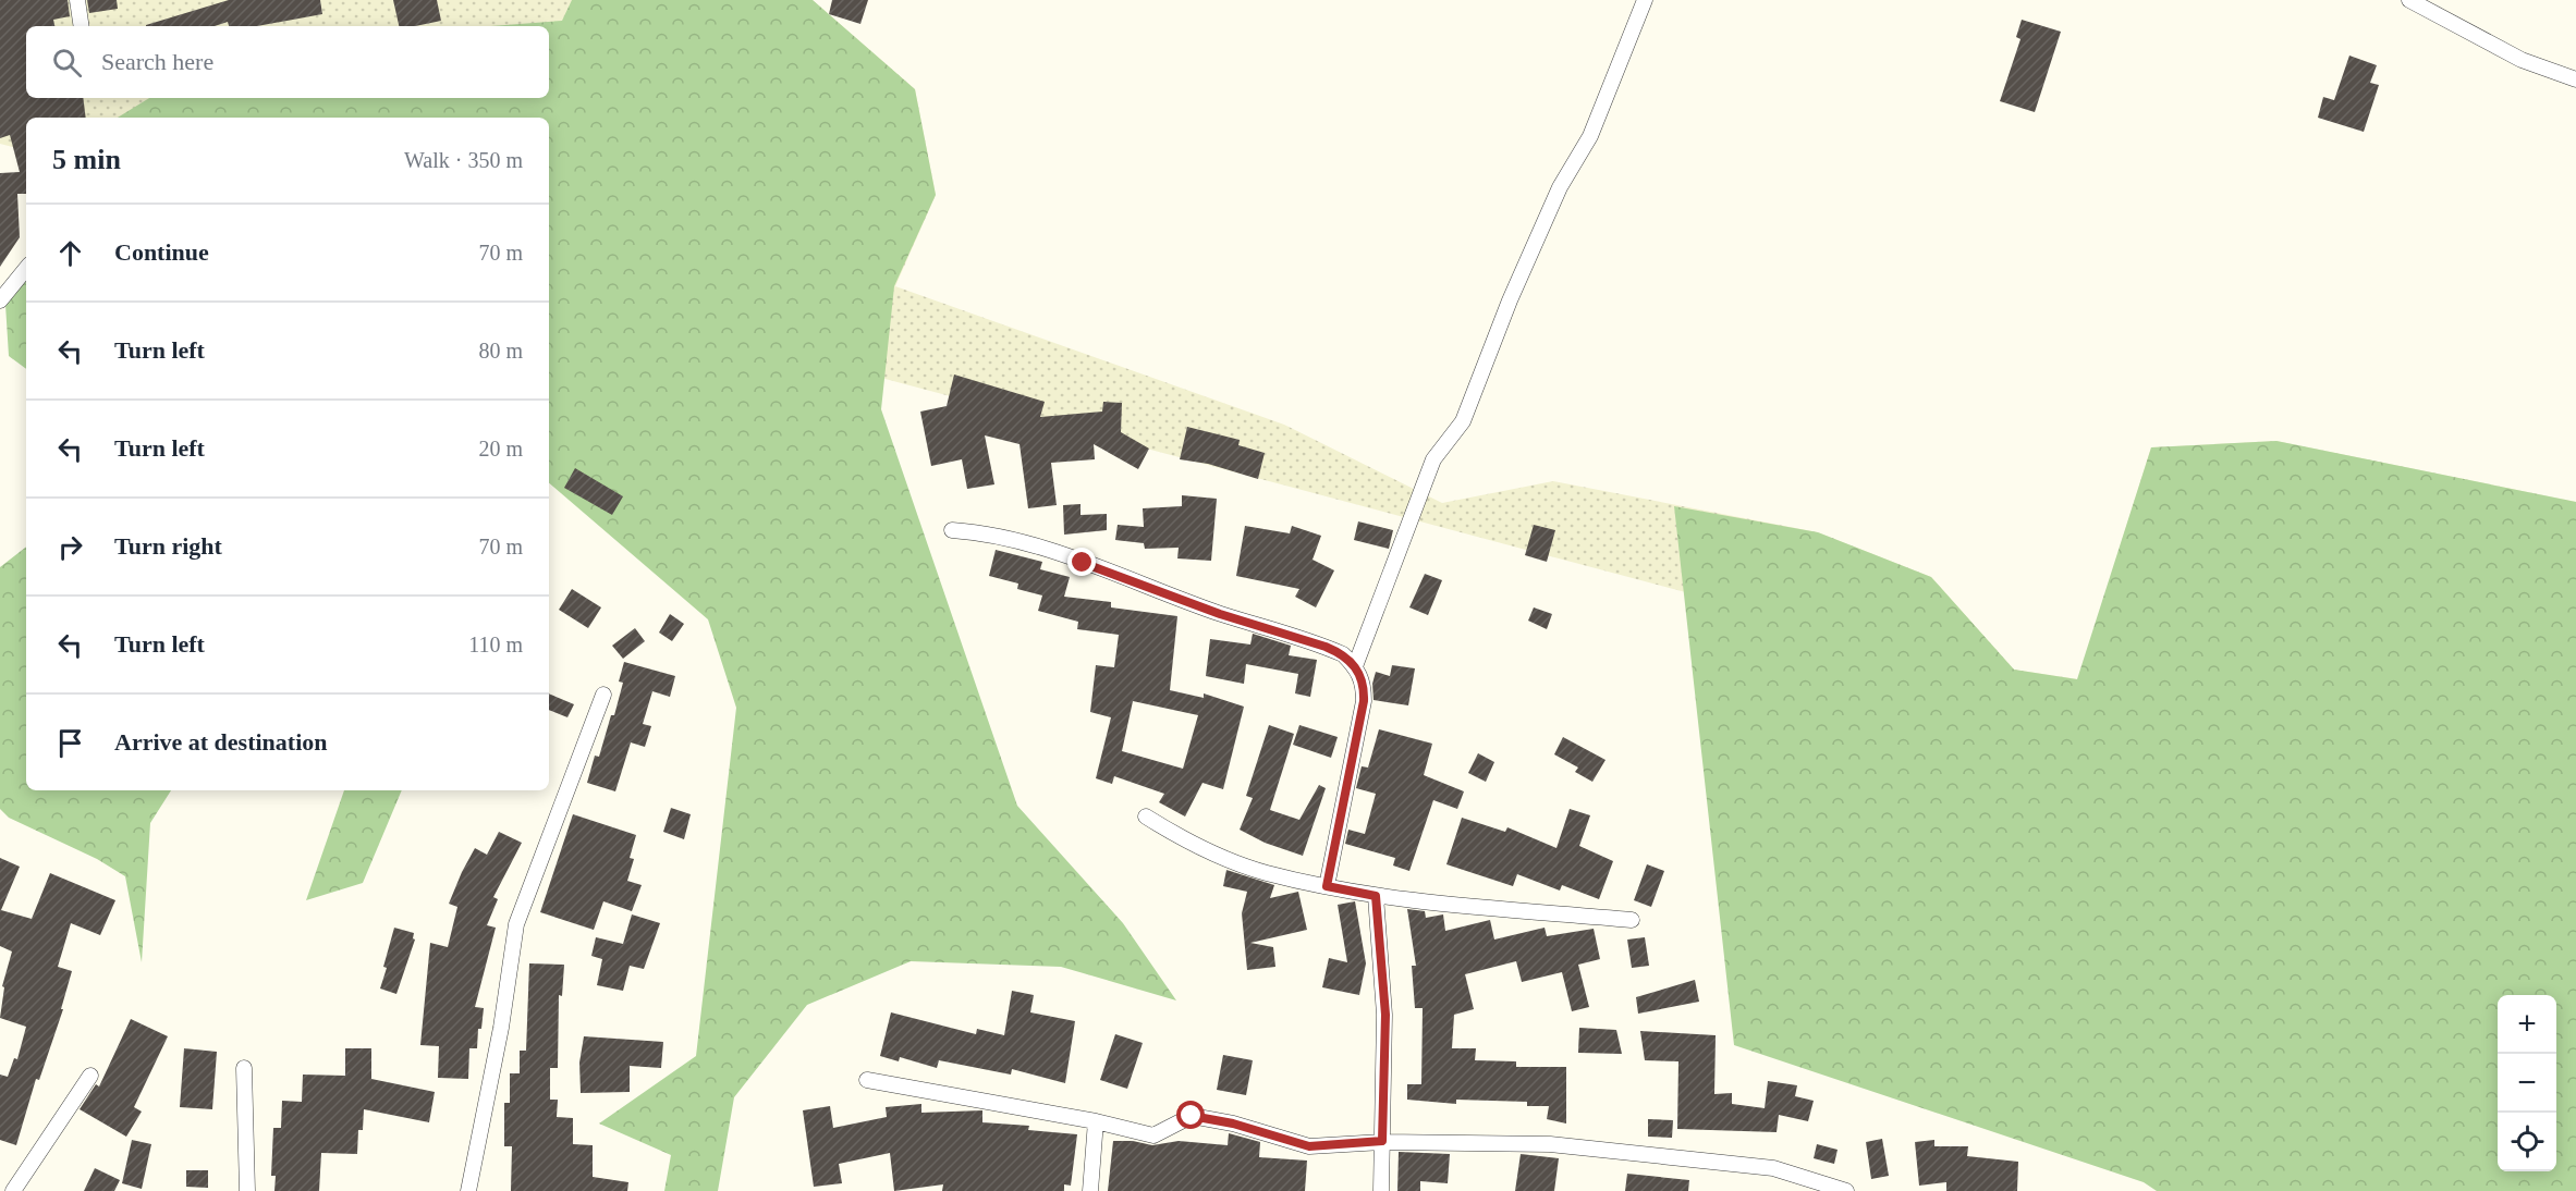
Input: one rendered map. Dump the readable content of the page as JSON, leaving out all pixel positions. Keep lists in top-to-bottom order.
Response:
{
  "page": {
    "search": "Search here",
    "heading": ["5 min", "Walk · 350 m"],
    "list": [
      ["Continue", "70 m"],
      ["Turn left", "80 m"],
      ["Turn left", "20 m"],
      ["Turn right", "70 m"],
      ["Turn left", "110 m"],
      "Arrive at destination"
    ],
    "map_buttons": ["+", "−"]
  }
}
